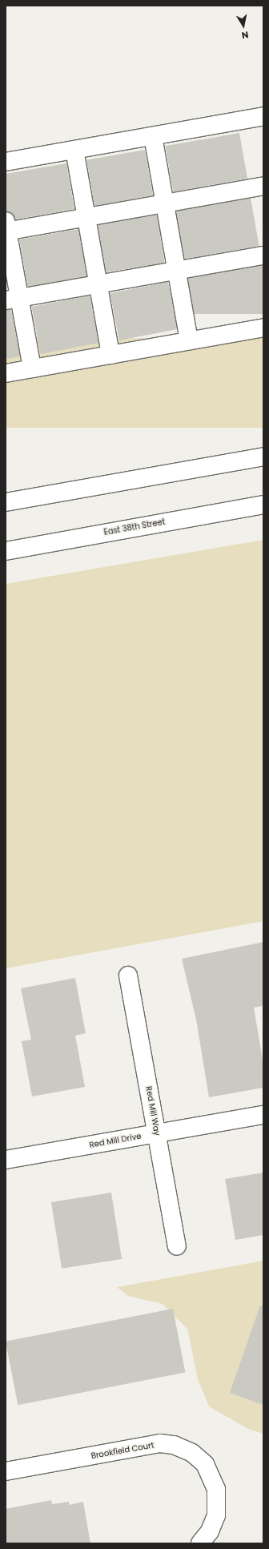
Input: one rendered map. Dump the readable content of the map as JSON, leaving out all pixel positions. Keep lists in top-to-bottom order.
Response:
{
  "streets": {
    "street": [
      "East 38th Street",
      "Red Mill Way",
      "Red Mill Drive",
      "Brookfield Court"
    ]
  },
  "crossings": [
    ["Red Mill Way", "Red Mill Drive"]
  ],
  "north": "bottom"
}
